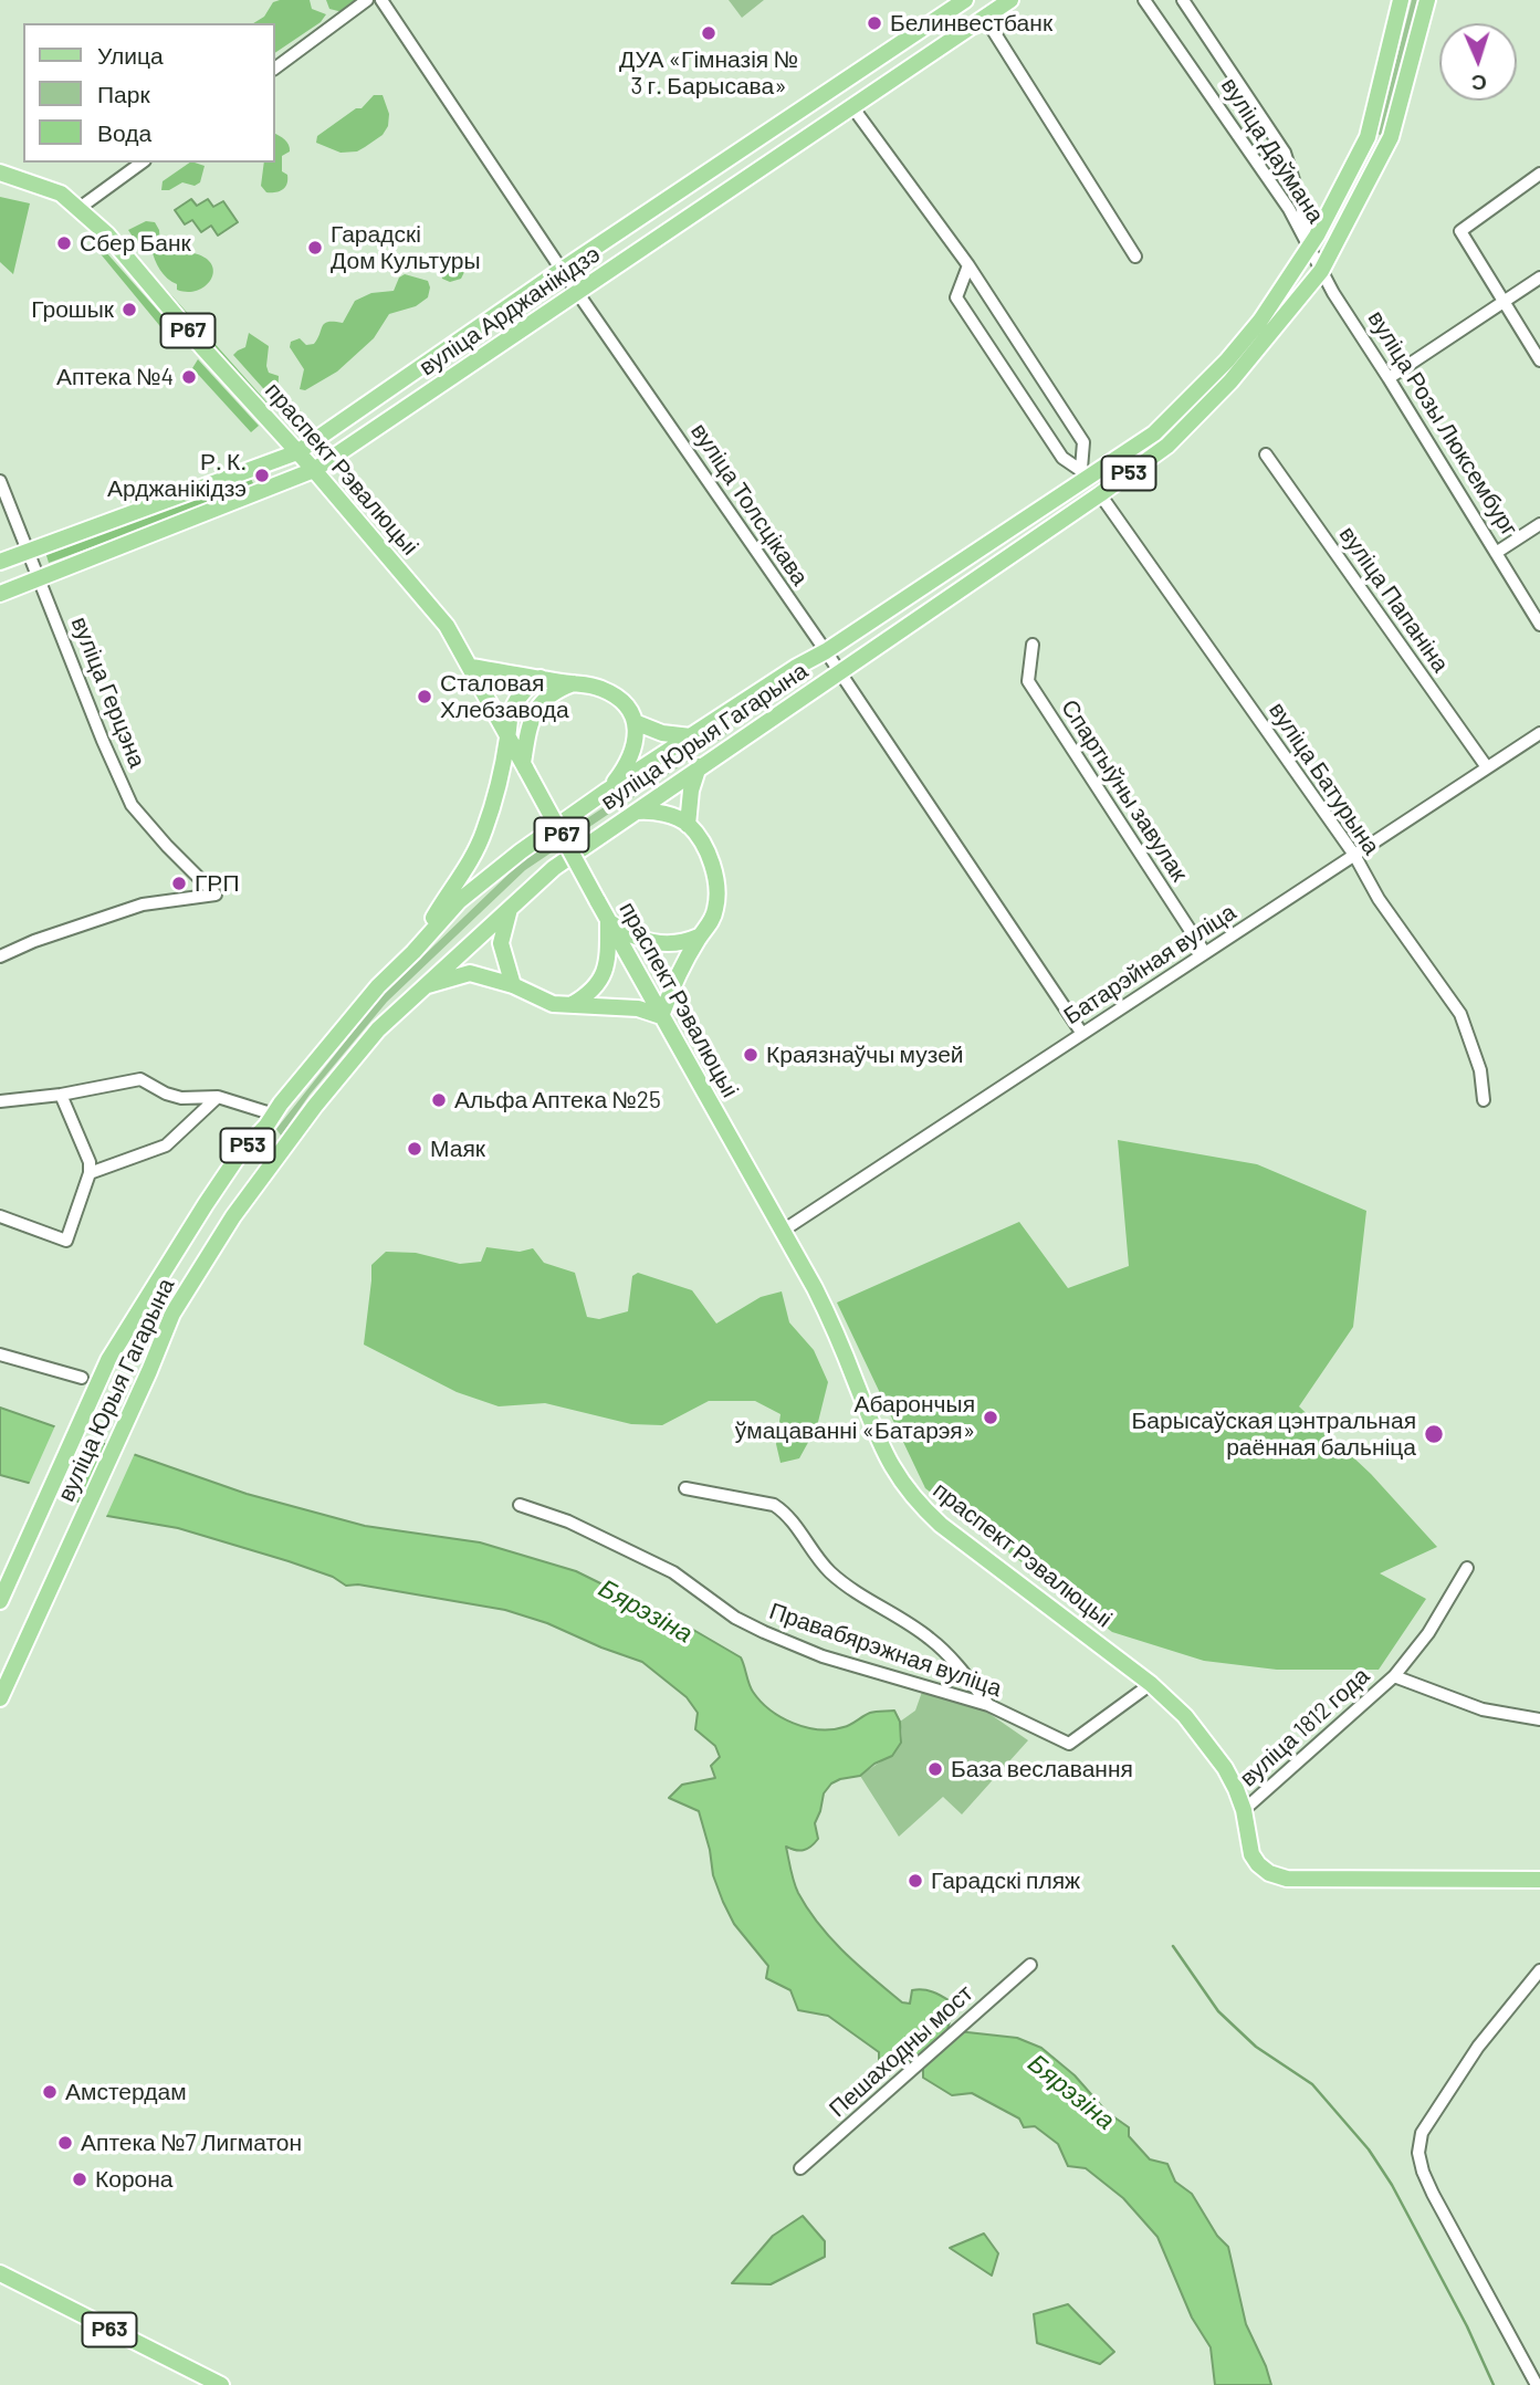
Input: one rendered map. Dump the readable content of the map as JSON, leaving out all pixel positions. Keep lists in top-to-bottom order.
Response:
{
  "streets": {
    "main road": [
      "вуліца Арджанікідзэ",
      "Р67",
      "праспект Рэвалюцыі",
      "Р53",
      "вуліца Юрыя Гагарына",
      "Р63"
    ],
    "street": [
      "вуліца Даўмана",
      "вуліца Розы Люксембург",
      "вуліца Толсцікава",
      "вуліца Папаніна",
      "вуліца Герцэна",
      "вуліца Батурына",
      "Спартыўны завулак",
      "Батарэйная вуліца",
      "Правабярэжная вуліца",
      "вуліца 1812 года",
      "Пешаходны мост"
    ]
  },
  "crossings": [
    ["вуліца Даўмана", "вуліца Розы Люксембург"],
    ["вуліца Даўмана", "вуліца Юрыя Гагарына"],
    ["вуліца Арджанікідзэ", "праспект Рэвалюцыі"],
    ["вуліца Арджанікідзэ", "вуліца Толсцікава"],
    ["вуліца Арджанікідзэ", "вуліца Герцэна"],
    ["вуліца Розы Люксембург", "вуліца Юрыя Гагарына"],
    ["праспект Рэвалюцыі", "Батарэйная вуліца"],
    ["праспект Рэвалюцыі", "Правабярэжная вуліца"],
    ["праспект Рэвалюцыі", "вуліца 1812 года"],
    ["вуліца Толсцікава", "вуліца Юрыя Гагарына"],
    ["вуліца Толсцікава", "Батарэйная вуліца"],
    ["вуліца Папаніна", "Батарэйная вуліца"],
    ["вуліца Юрыя Гагарына", "вуліца Батурына"],
    ["вуліца Батурына", "Батарэйная вуліца"],
    ["Спартыўны завулак", "Батарэйная вуліца"]
  ],
  "water": ["Бярэзіна"],
  "places": [
    "Белинвестбанк",
    "ДУА «Гімназія № 3 г. Барысава»",
    "Сбер Банк",
    "Гарадскі Дом Культуры",
    "Грошык",
    "Аптека №4",
    "Р. К. Арджанікідзэ",
    "Сталовая Хлебзавода",
    "ГРП",
    "Краязнаўчы музей",
    "Альфа Аптека №25",
    "Маяк",
    "Абарончыя ўмацаванні «Батарэя»",
    "Барысаўская цэнтральная раённая бальніца",
    "База веславання",
    "Гарадскі пляж",
    "Амстердам",
    "Аптека №7 Лигматон",
    "Корона"
  ],
  "legend": ["Улица", "Парк", "Вода"],
  "north": "bottom"
}
